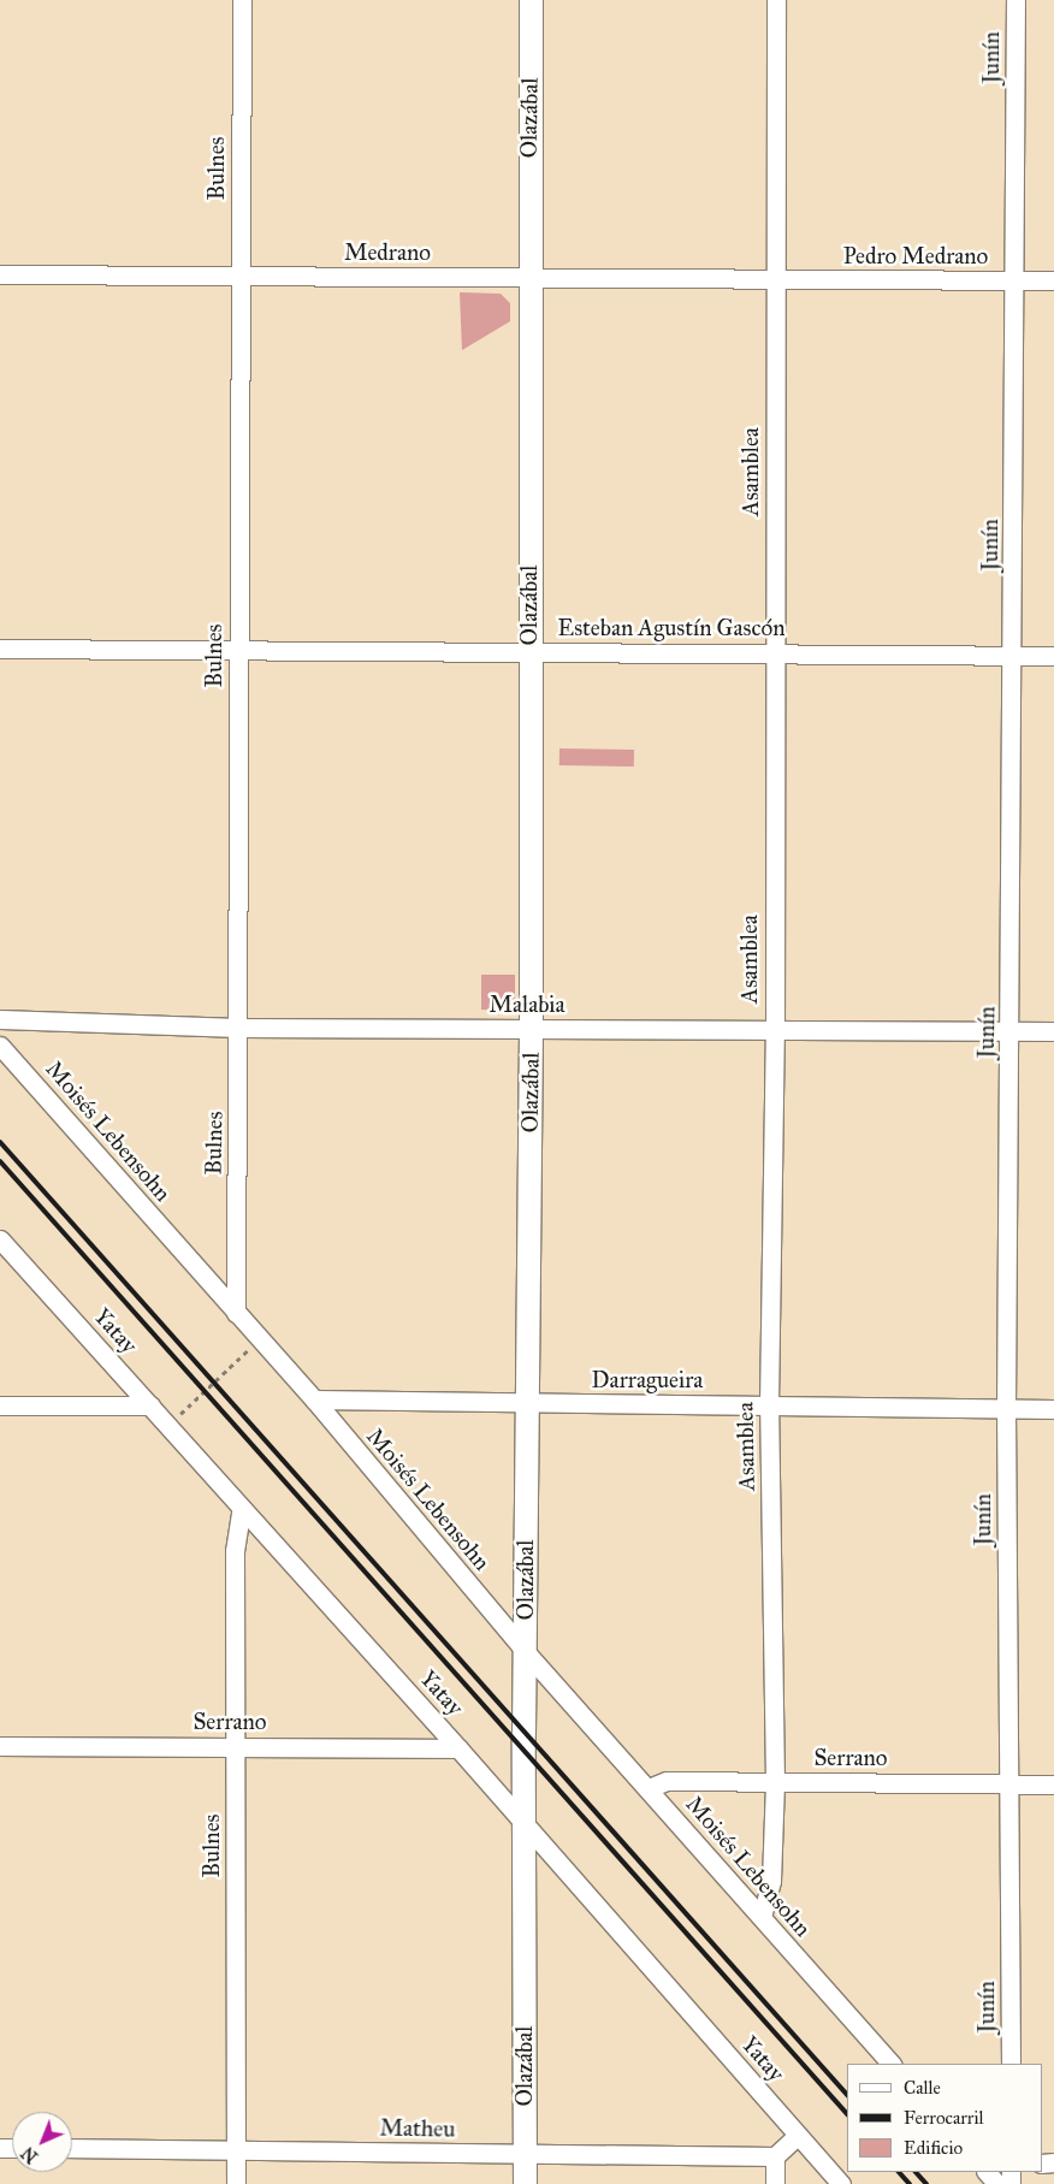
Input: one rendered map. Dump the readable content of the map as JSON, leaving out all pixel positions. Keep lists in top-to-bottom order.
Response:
{
  "streets": {
    "street": [
      "Junín",
      "Olazábal",
      "Bulnes",
      "Medrano",
      "Pedro Medrano",
      "Asamblea",
      "Esteban Agustín Gascón",
      "Malabia",
      "Moisés Lebensohn",
      "Yatay",
      "Darragueira",
      "Serrano",
      "Matheu"
    ]
  },
  "crossings": [
    ["Junín", "Pedro Medrano"],
    ["Junín", "Esteban Agustín Gascón"],
    ["Junín", "Malabia"],
    ["Junín", "Darragueira"],
    ["Junín", "Serrano"],
    ["Olazábal", "Medrano"],
    ["Olazábal", "Esteban Agustín Gascón"],
    ["Olazábal", "Malabia"],
    ["Olazábal", "Moisés Lebensohn"],
    ["Olazábal", "Yatay"],
    ["Olazábal", "Darragueira"],
    ["Olazábal", "Matheu"],
    ["Bulnes", "Medrano"],
    ["Bulnes", "Esteban Agustín Gascón"],
    ["Bulnes", "Malabia"],
    ["Bulnes", "Moisés Lebensohn"],
    ["Bulnes", "Yatay"],
    ["Bulnes", "Serrano"],
    ["Bulnes", "Matheu"],
    ["Medrano", "Pedro Medrano"],
    ["Medrano", "Asamblea"],
    ["Pedro Medrano", "Asamblea"],
    ["Asamblea", "Esteban Agustín Gascón"],
    ["Asamblea", "Malabia"],
    ["Asamblea", "Moisés Lebensohn"],
    ["Asamblea", "Darragueira"],
    ["Asamblea", "Serrano"],
    ["Moisés Lebensohn", "Darragueira"],
    ["Moisés Lebensohn", "Serrano"],
    ["Yatay", "Serrano"]
  ],
  "legend": ["Calle", "Ferrocarril", "Edificio"],
  "north": "bottom left"
}
